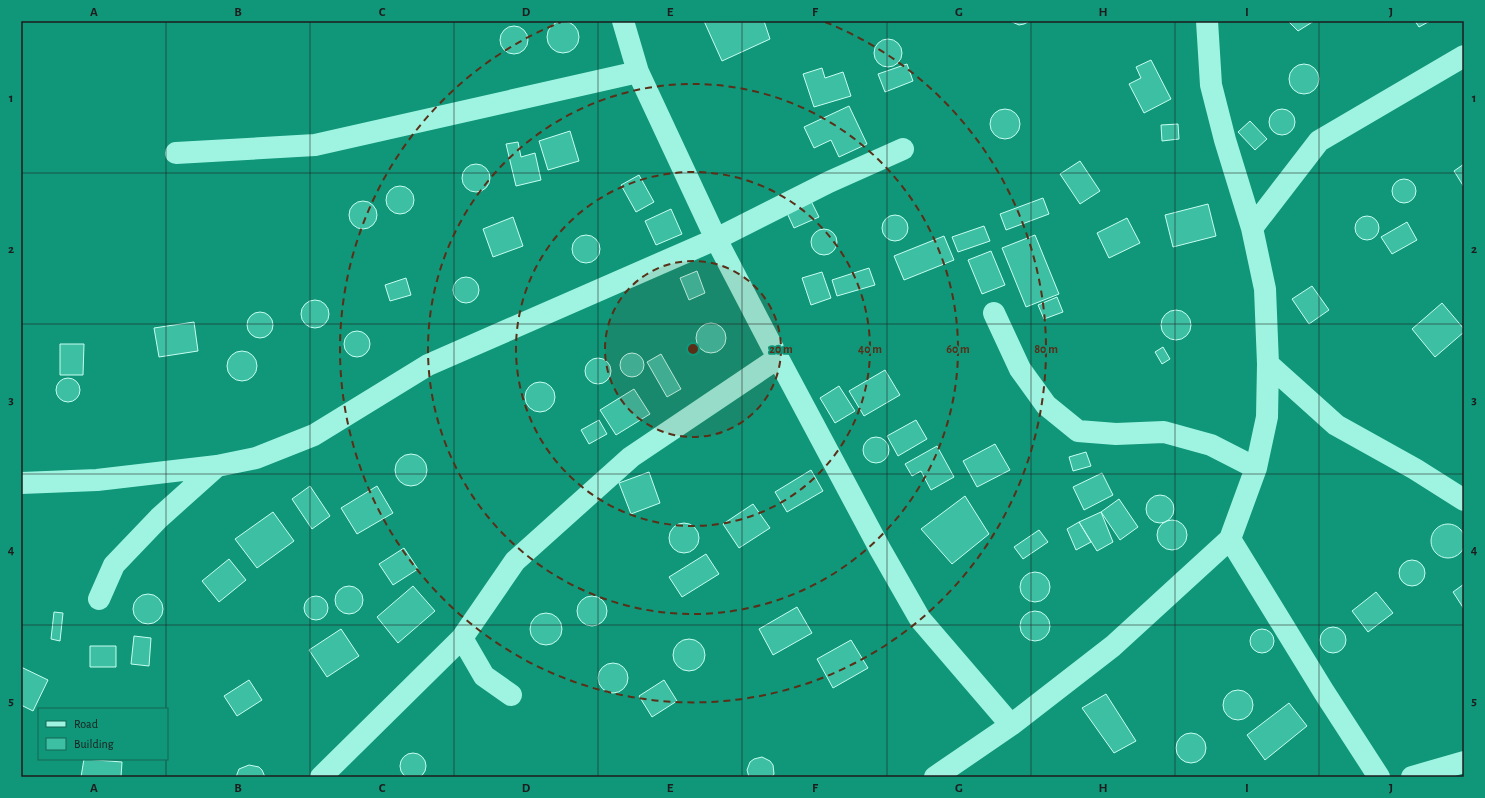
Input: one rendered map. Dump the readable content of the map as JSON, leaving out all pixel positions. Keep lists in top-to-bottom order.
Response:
{
  "legend": ["Road", "Building"],
  "grid": {
    "columns": [
      "A",
      "B",
      "C",
      "D",
      "E",
      "F",
      "G",
      "H",
      "I",
      "J"
    ],
    "rows": [
      "1",
      "2",
      "3",
      "4",
      "5"
    ]
  },
  "rings": [
    "20 m",
    "40 m",
    "60 m",
    "80 m"
  ]
}
